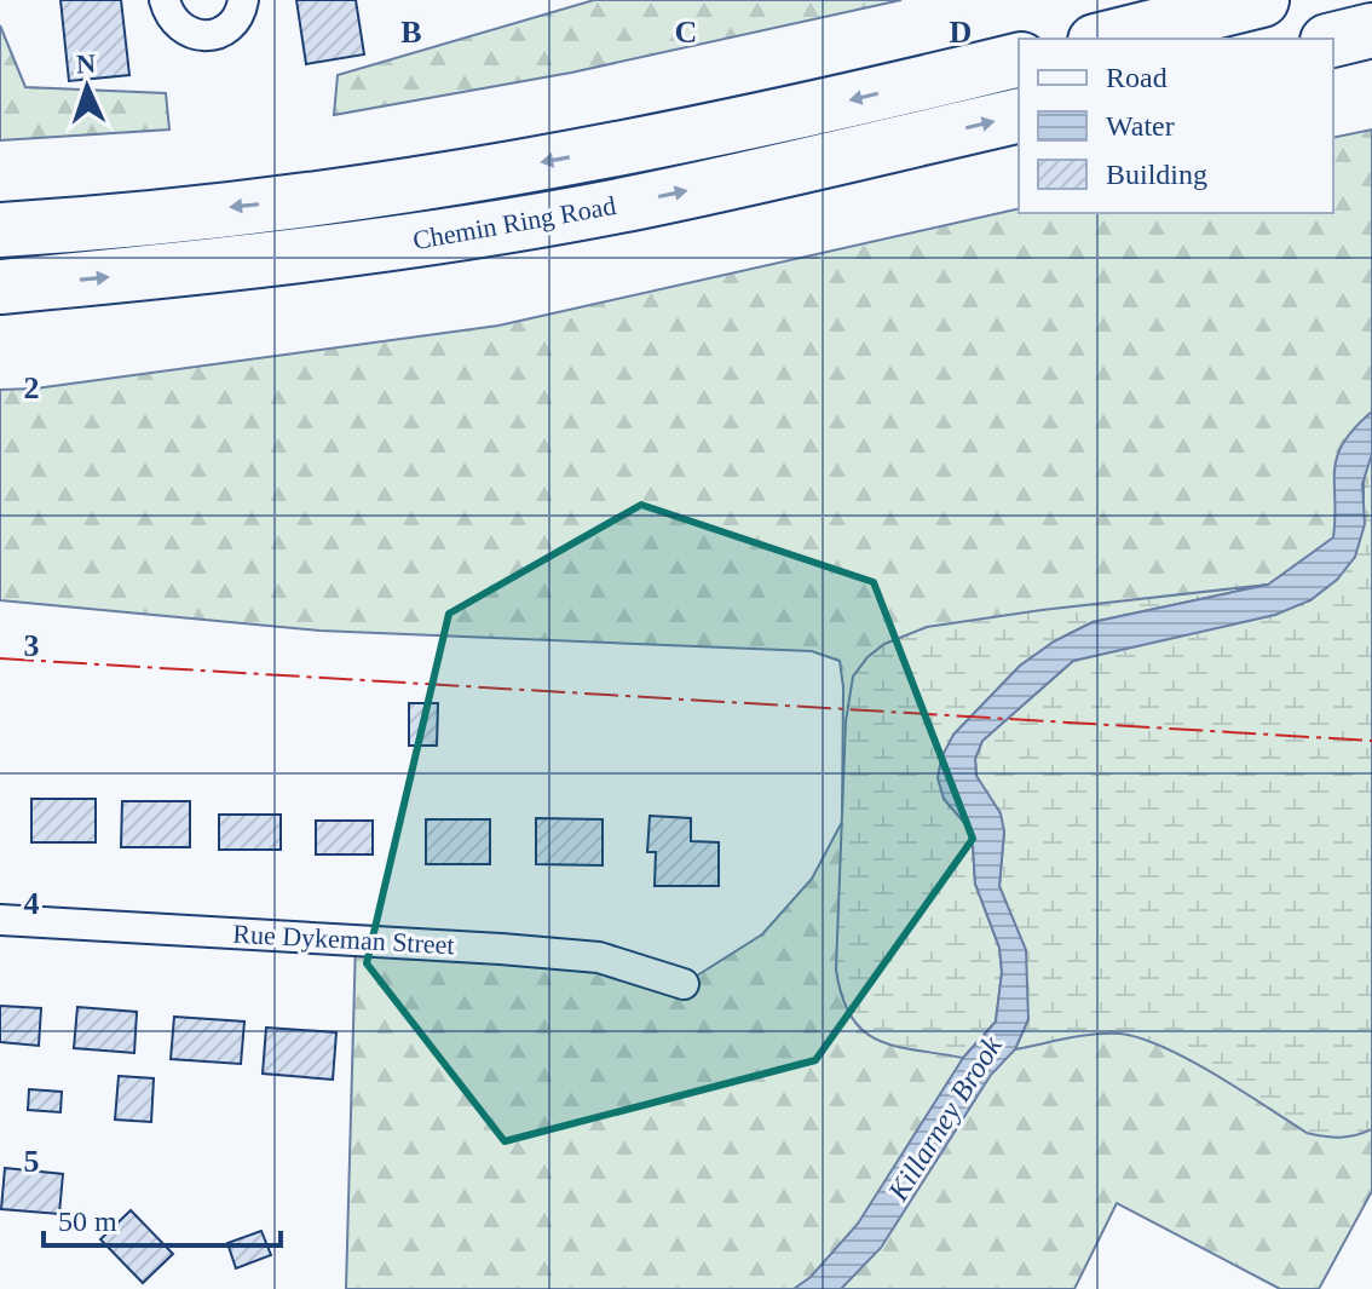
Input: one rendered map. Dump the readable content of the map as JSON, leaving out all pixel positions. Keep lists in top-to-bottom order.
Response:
{
  "streets": {
    "highway": ["Chemin Ring Road"],
    "street": ["Rue Dykeman Street"]
  },
  "water": ["Killarney Brook"],
  "legend": ["Road", "Water", "Building"],
  "scale_bar": "50 m",
  "north": "top",
  "grid": {
    "columns": ["B", "C", "D"],
    "rows": [
      "2",
      "3",
      "4",
      "5"
    ]
  }
}
